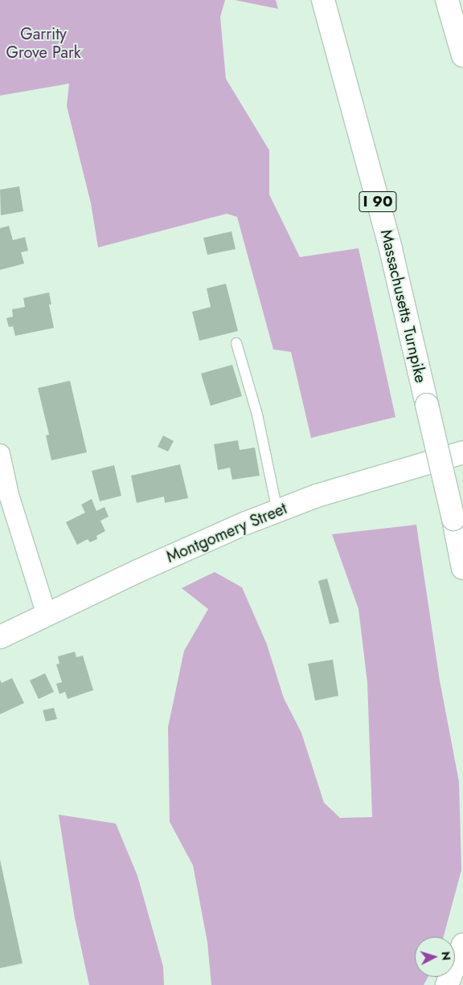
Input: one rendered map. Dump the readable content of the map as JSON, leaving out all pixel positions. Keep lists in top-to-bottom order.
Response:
{
  "streets": {
    "main road": ["I 90", "Massachusetts Turnpike", "Montgomery Street"]
  },
  "parks": ["Garrity Grove Park"],
  "north": "right"
}
